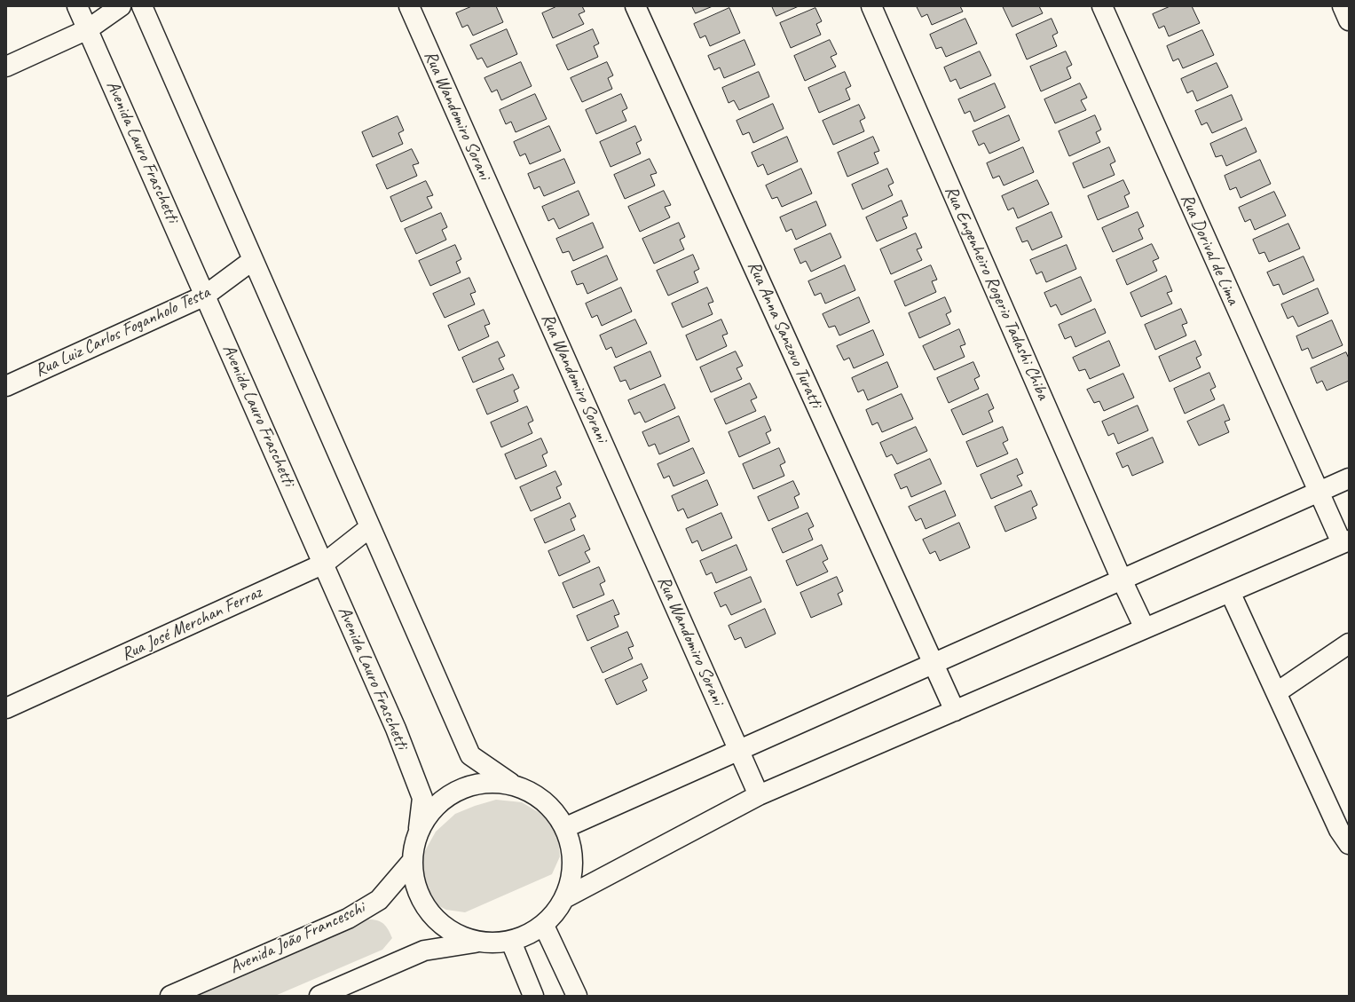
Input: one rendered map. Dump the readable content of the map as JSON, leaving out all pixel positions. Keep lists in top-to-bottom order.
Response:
{
  "streets": {
    "street": [
      "Rua Wandomiro Sorani",
      "Avenida Lauro Fraschetti",
      "Rua Dorival de Lima",
      "Rua Engenheiro Rogerio Tadashi Chiba",
      "Rua Luiz Carlos Foganholo Testa",
      "Rua Anna Sanzovo Turatti",
      "Rua José Merchan Ferraz",
      "Avenida João Franceschi"
    ]
  },
  "crossings": [
    ["Avenida Lauro Fraschetti", "Rua Luiz Carlos Foganholo Testa"],
    ["Avenida Lauro Fraschetti", "Rua José Merchan Ferraz"],
    ["Avenida Lauro Fraschetti", "Avenida João Franceschi"]
  ]
}
